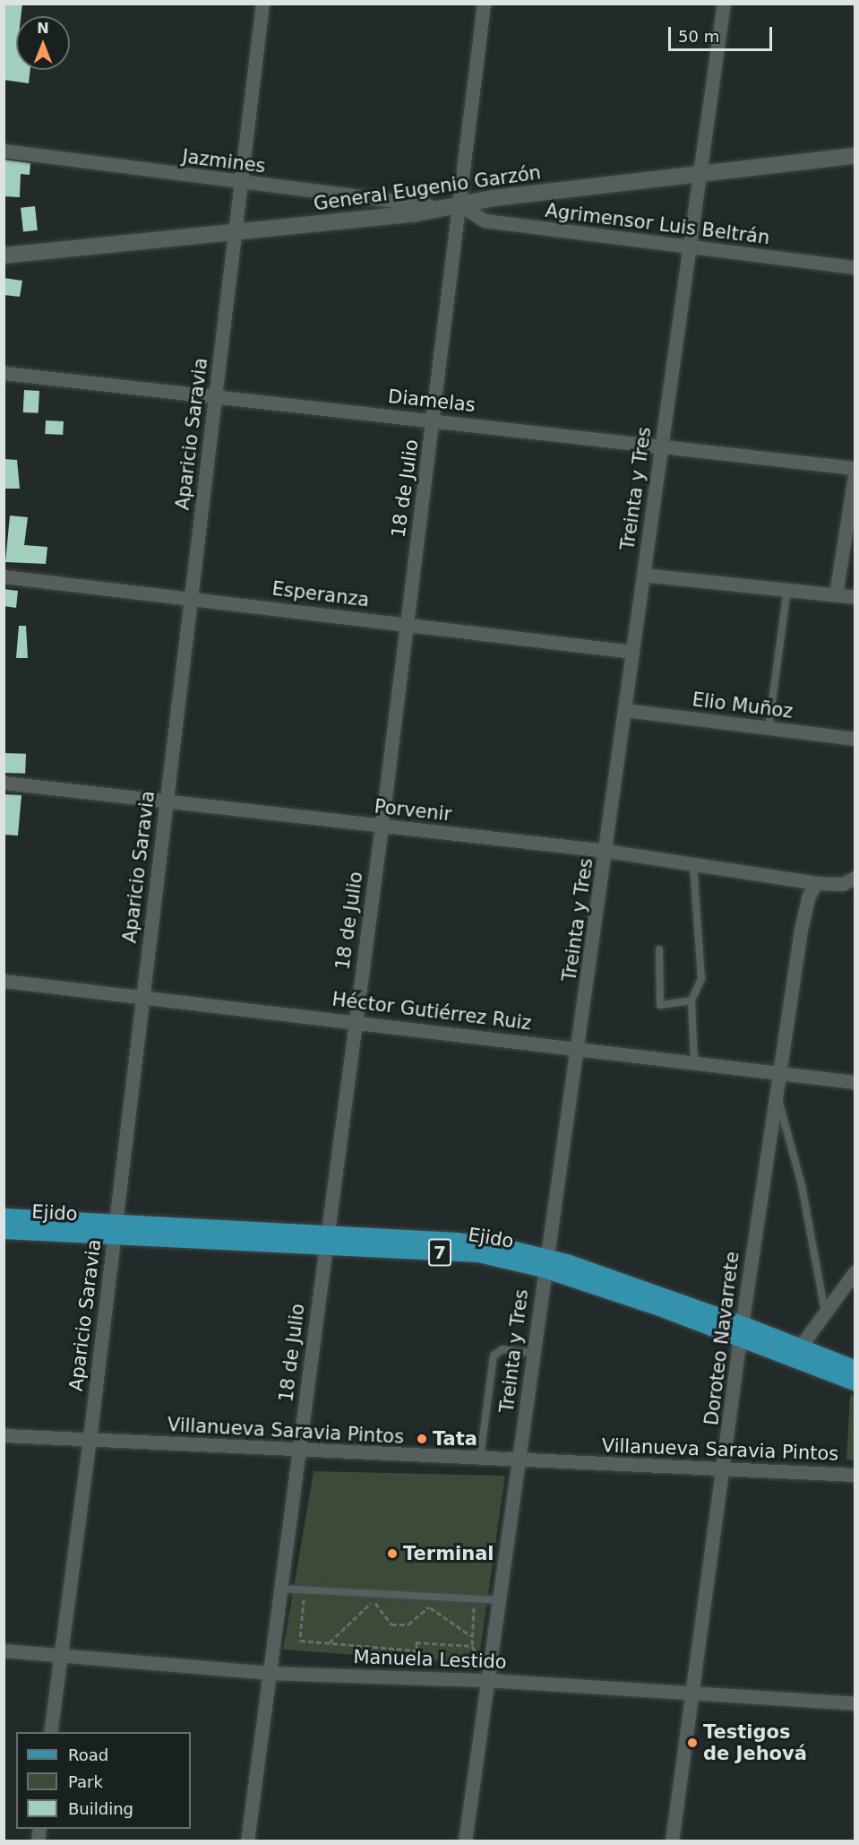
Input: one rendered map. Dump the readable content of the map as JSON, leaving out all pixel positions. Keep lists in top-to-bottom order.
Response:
{
  "streets": {
    "main road": ["Ejido", "7"],
    "street": [
      "Jazmines",
      "General Eugenio Garzón",
      "Agrimensor Luis Beltrán",
      "Diamelas",
      "Aparicio Saravia",
      "18 de Julio",
      "Treinta y Tres",
      "Esperanza",
      "Elio Muñoz",
      "Porvenir",
      "Héctor Gutiérrez Ruiz",
      "Doroteo Navarrete",
      "Villanueva Saravia Pintos",
      "Manuela Lestido"
    ]
  },
  "crossings": [
    ["Jazmines", "General Eugenio Garzón"],
    ["Jazmines", "Aparicio Saravia"],
    ["General Eugenio Garzón", "Agrimensor Luis Beltrán"],
    ["General Eugenio Garzón", "Aparicio Saravia"],
    ["General Eugenio Garzón", "18 de Julio"],
    ["General Eugenio Garzón", "Treinta y Tres"],
    ["Agrimensor Luis Beltrán", "18 de Julio"],
    ["Agrimensor Luis Beltrán", "Treinta y Tres"],
    ["Diamelas", "Aparicio Saravia"],
    ["Diamelas", "18 de Julio"],
    ["Diamelas", "Treinta y Tres"],
    ["Aparicio Saravia", "Esperanza"],
    ["Aparicio Saravia", "Porvenir"],
    ["Aparicio Saravia", "Héctor Gutiérrez Ruiz"],
    ["Aparicio Saravia", "Ejido"],
    ["Aparicio Saravia", "Villanueva Saravia Pintos"],
    ["Aparicio Saravia", "Manuela Lestido"],
    ["18 de Julio", "Esperanza"],
    ["18 de Julio", "Porvenir"],
    ["18 de Julio", "Héctor Gutiérrez Ruiz"],
    ["18 de Julio", "Ejido"],
    ["18 de Julio", "Villanueva Saravia Pintos"],
    ["18 de Julio", "Manuela Lestido"],
    ["Treinta y Tres", "Esperanza"],
    ["Treinta y Tres", "Elio Muñoz"],
    ["Treinta y Tres", "Porvenir"],
    ["Treinta y Tres", "Héctor Gutiérrez Ruiz"],
    ["Treinta y Tres", "Ejido"],
    ["Treinta y Tres", "Villanueva Saravia Pintos"],
    ["Treinta y Tres", "Manuela Lestido"],
    ["Porvenir", "Doroteo Navarrete"],
    ["Héctor Gutiérrez Ruiz", "Doroteo Navarrete"],
    ["Ejido", "Doroteo Navarrete"],
    ["Doroteo Navarrete", "Villanueva Saravia Pintos"],
    ["Doroteo Navarrete", "Manuela Lestido"]
  ],
  "places": ["Tata", "Terminal", "Testigos de Jehová"],
  "legend": ["Road", "Park", "Building"],
  "scale_bar": "50 m",
  "north": "top"
}
